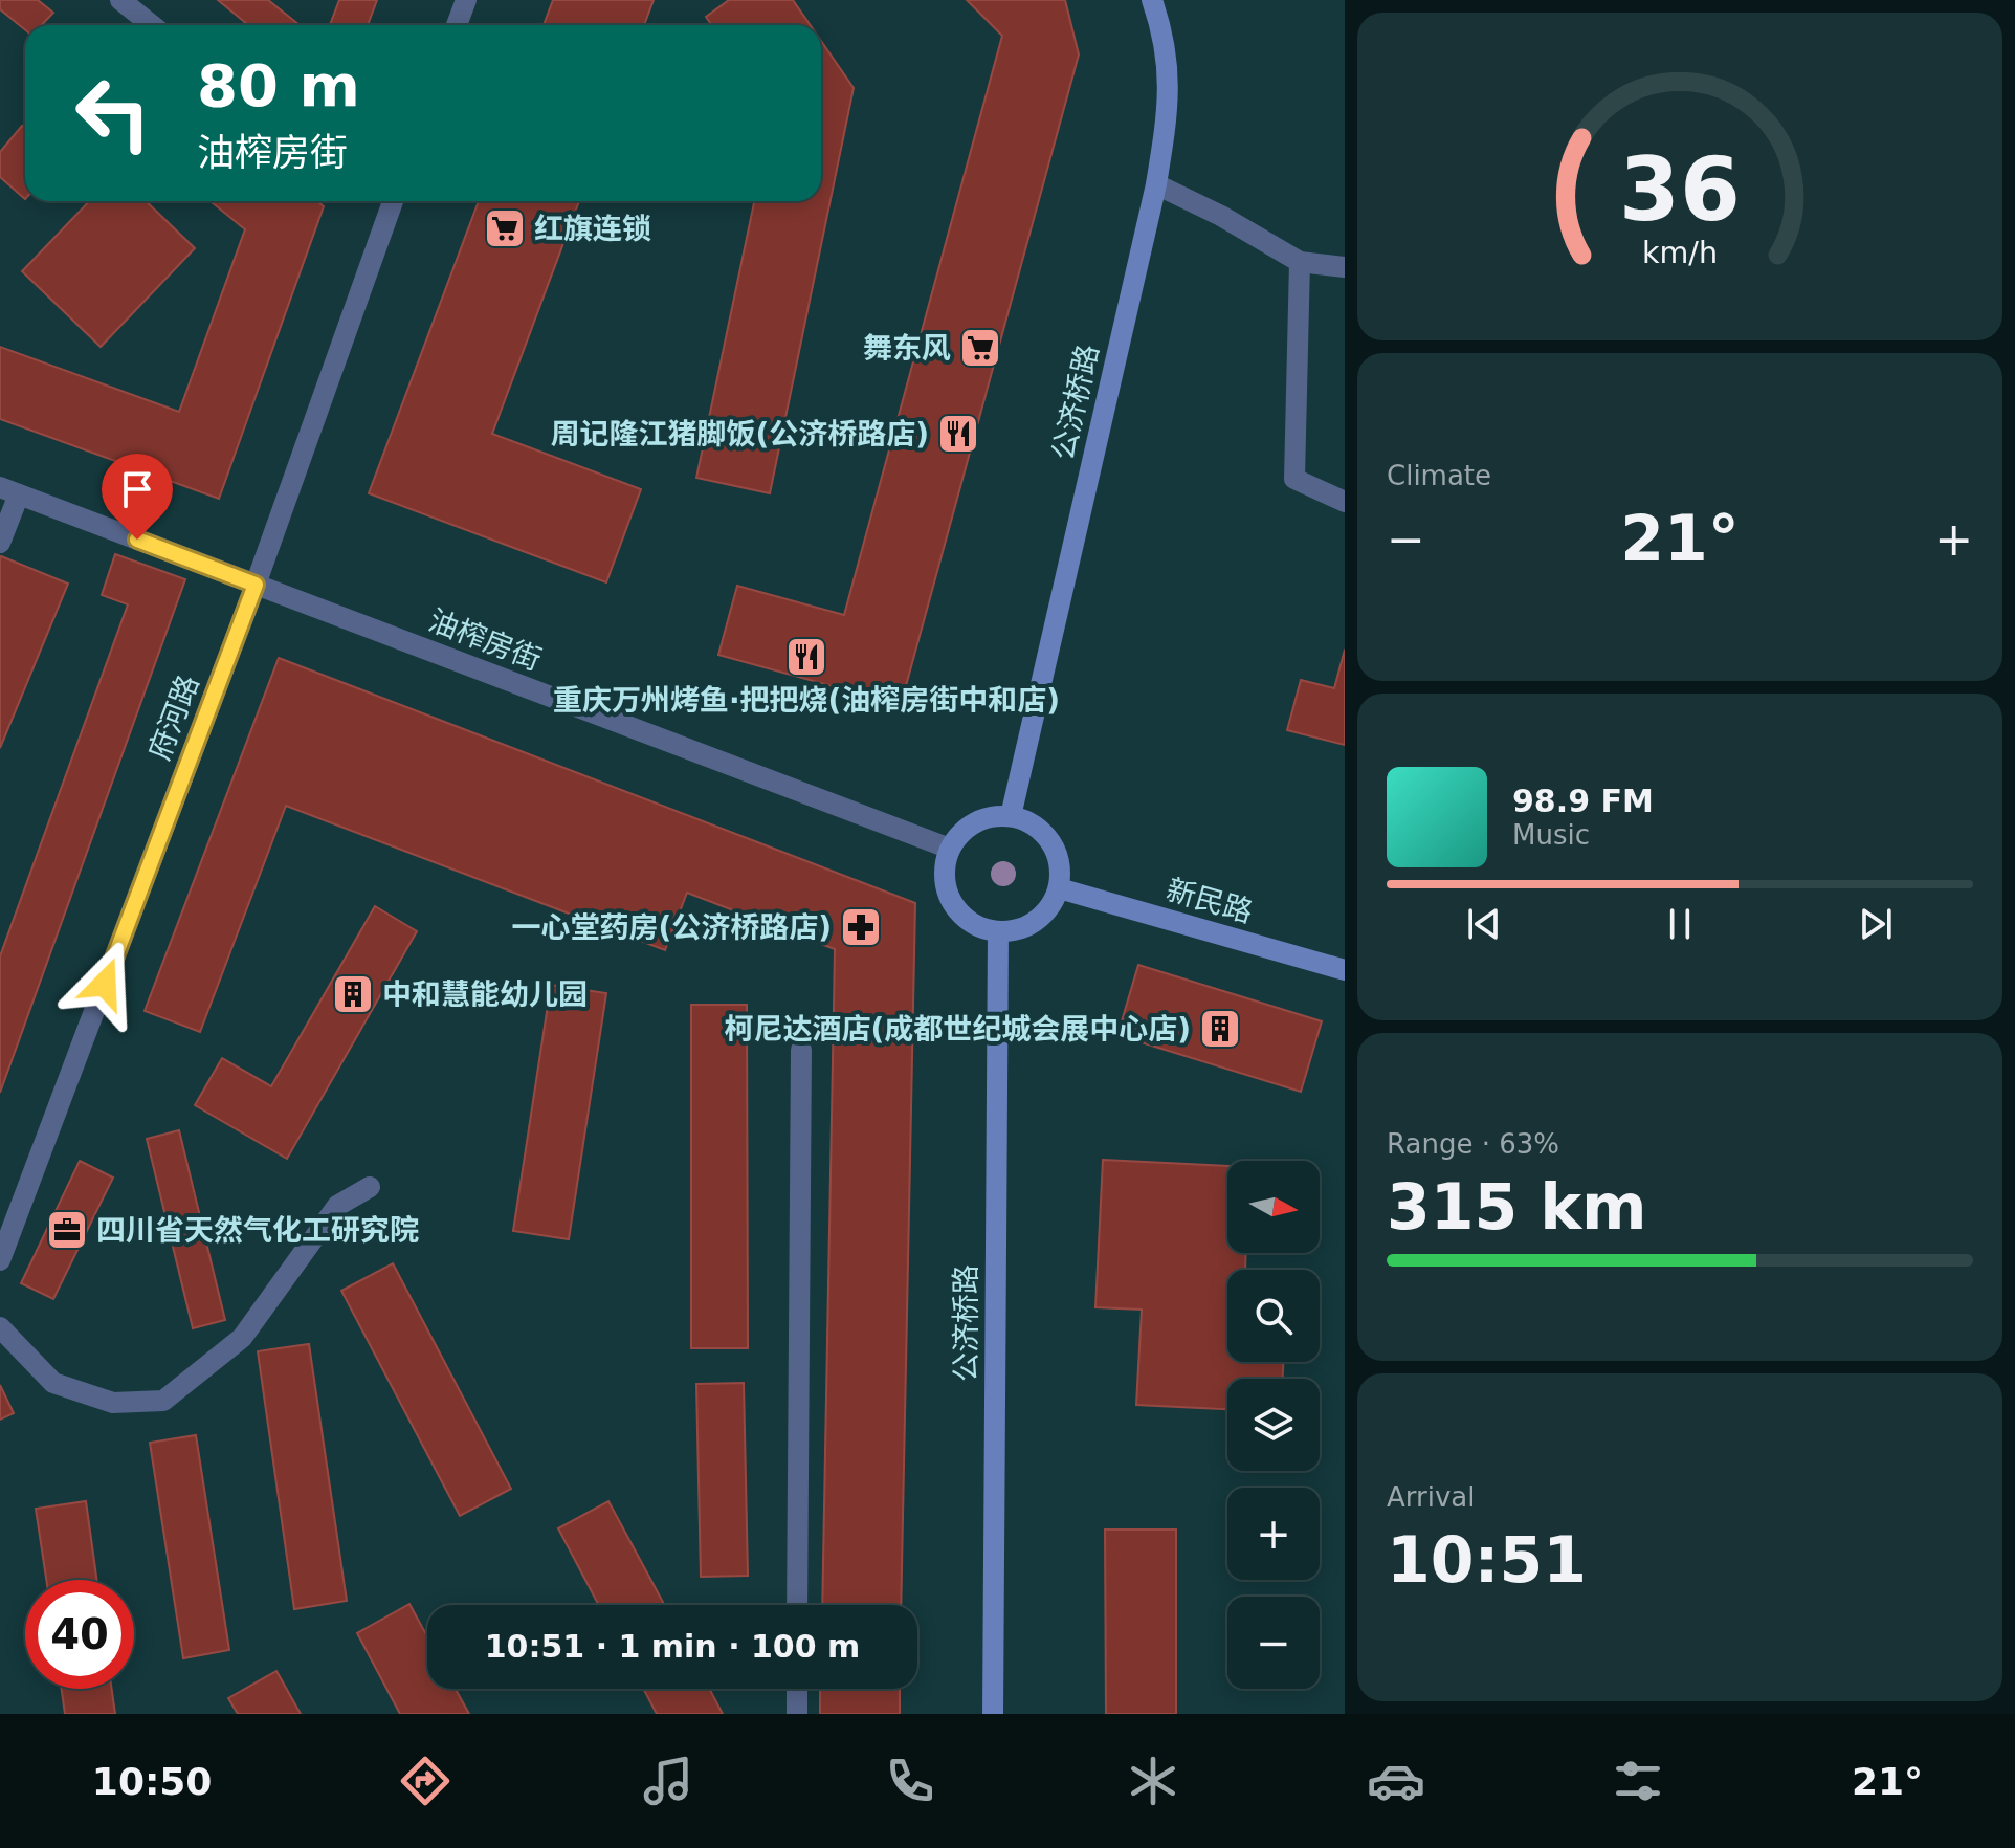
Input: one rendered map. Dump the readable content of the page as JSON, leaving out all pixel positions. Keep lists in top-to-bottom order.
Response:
{
  "streets": {
    "main road": ["公济桥路", "新民路"],
    "street": ["油榨房街", "府河路"]
  },
  "crossings": [
    ["公济桥路", "油榨房街"],
    ["公济桥路", "新民路"],
    ["油榨房街", "府河路"],
    ["油榨房街", "新民路"]
  ],
  "places": {
    "supermarket": ["红旗连锁", "舞东风"],
    "restaurant": ["周记隆江猪脚饭(公济桥路店)", "重庆万州烤鱼·把把烧(油榨房街中和店)"],
    "pharmacy": ["一心堂药房(公济桥路店)"],
    "building": ["中和慧能幼儿园", "柯尼达酒店(成都世纪城会展中心店)"],
    "office": ["四川省天然气化工研究院"]
  },
  "north": "right",
  "page": {
    "turn": ["80 m", "油榨房街"],
    "tile": [
      "Climate",
      ["Range · 63%", "315 km"],
      ["Arrival", "10:51"]
    ],
    "heat": ["−", "21°", "+"],
    "song": ["98.9 FM", "Music"],
    "map_buttons": ["+", "−"],
    "limit": "40",
    "trip": "10:51 · 1 min · 100 m",
    "tabs": ["10:50", "21°"],
    "gauge": ["36", "km/h"]
  }
}
